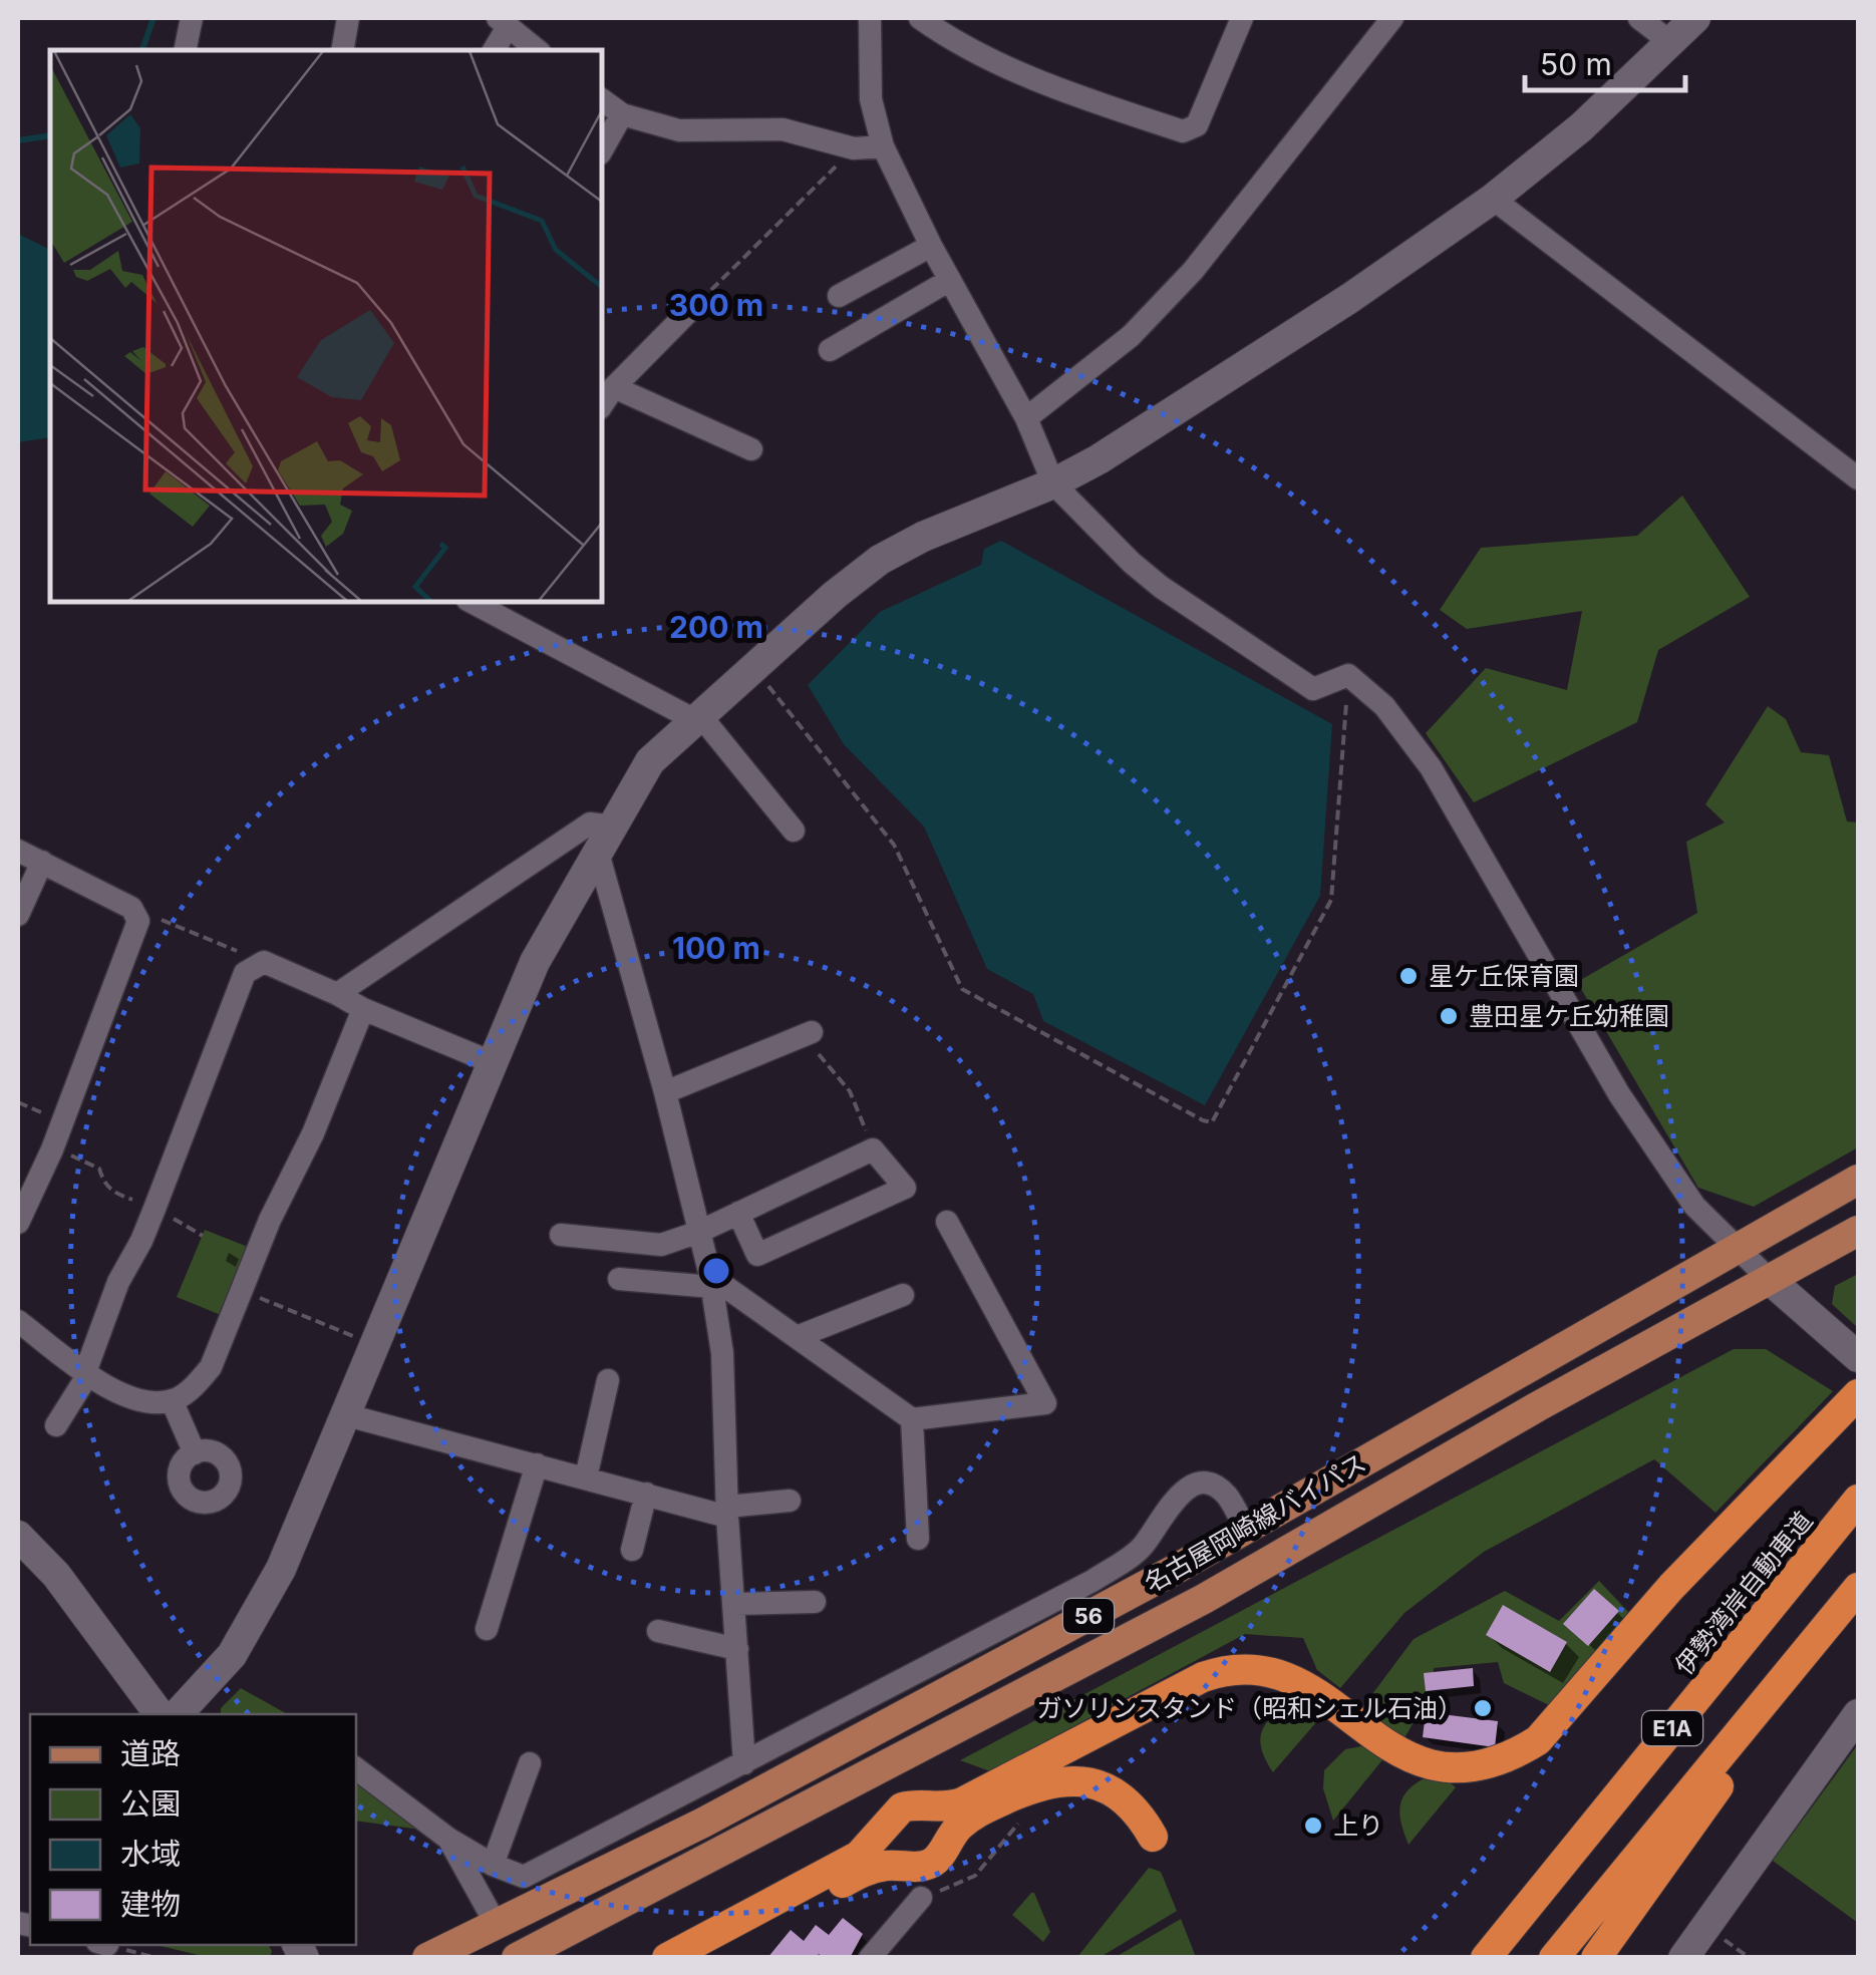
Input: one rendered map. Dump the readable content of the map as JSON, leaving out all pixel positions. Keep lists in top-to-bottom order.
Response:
{
  "streets": {
    "highway": ["伊勢湾岸自動車道", "E1A"],
    "main road": ["名古屋岡崎線バイパス", "56"]
  },
  "places": [
    "星ケ丘保育園",
    "豊田星ケ丘幼稚園",
    "ガソリンスタンド（昭和シェル石油）",
    "上り"
  ],
  "legend": [
    "道路",
    "公園",
    "水域",
    "建物"
  ],
  "scale_bar": "50 m",
  "rings": ["300 m", "200 m", "100 m"]
}
